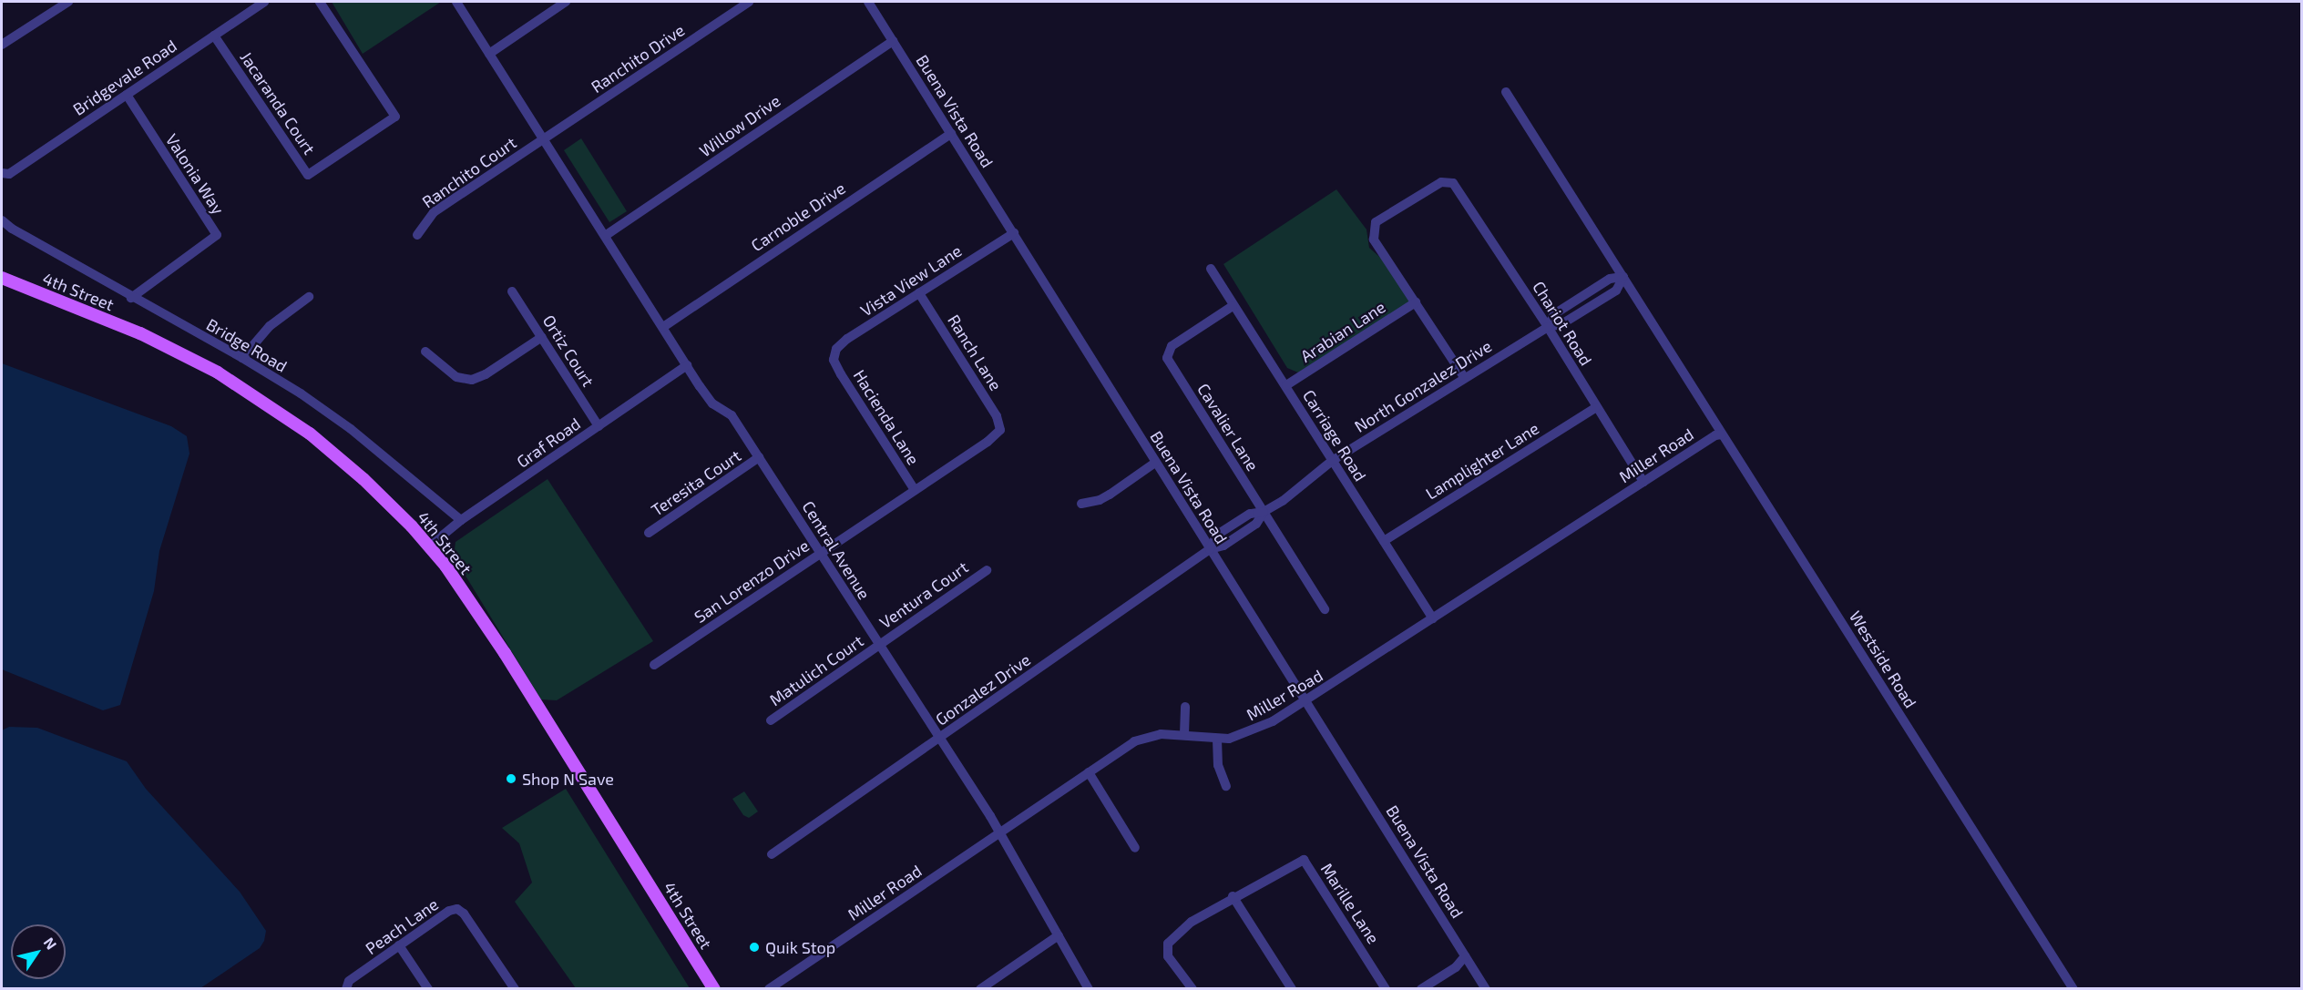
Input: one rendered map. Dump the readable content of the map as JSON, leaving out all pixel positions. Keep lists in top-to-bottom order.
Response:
{
  "streets": {
    "main road": ["4th Street"],
    "street": [
      "Ranchito Drive",
      "Bridgevale Road",
      "Jacaranda Court",
      "Buena Vista Road",
      "Willow Drive",
      "Ranchito Court",
      "Valonia Way",
      "Carnoble Drive",
      "Vista View Lane",
      "Chariot Road",
      "Arabian Lane",
      "Bridge Road",
      "Ortiz Court",
      "Ranch Lane",
      "North Gonzalez Drive",
      "Hacienda Lane",
      "Cavalier Lane",
      "Carriage Road",
      "Graf Road",
      "Miller Road",
      "Lamplighter Lane",
      "Teresita Court",
      "Central Avenue",
      "San Lorenzo Drive",
      "Ventura Court",
      "Westside Road",
      "Matulich Court",
      "Gonzalez Drive",
      "Marille Lane",
      "Peach Lane"
    ]
  },
  "crossings": [
    ["Ranchito Drive", "Ranchito Court"],
    ["Ranchito Drive", "Central Avenue"],
    ["Bridgevale Road", "Jacaranda Court"],
    ["Bridgevale Road", "Valonia Way"],
    ["Buena Vista Road", "Willow Drive"],
    ["Buena Vista Road", "Carnoble Drive"],
    ["Buena Vista Road", "Vista View Lane"],
    ["Buena Vista Road", "North Gonzalez Drive"],
    ["Buena Vista Road", "Miller Road"],
    ["Buena Vista Road", "Gonzalez Drive"],
    ["Willow Drive", "Central Avenue"],
    ["Ranchito Court", "Central Avenue"],
    ["Valonia Way", "Bridge Road"],
    ["Carnoble Drive", "Central Avenue"],
    ["Vista View Lane", "Ranch Lane"],
    ["Vista View Lane", "Hacienda Lane"],
    ["4th Street", "Graf Road"],
    ["Chariot Road", "Arabian Lane"],
    ["Chariot Road", "North Gonzalez Drive"],
    ["Chariot Road", "Miller Road"],
    ["Chariot Road", "Lamplighter Lane"],
    ["Arabian Lane", "Carriage Road"],
    ["Bridge Road", "Graf Road"],
    ["Ortiz Court", "Graf Road"],
    ["Ranch Lane", "San Lorenzo Drive"],
    ["North Gonzalez Drive", "Cavalier Lane"],
    ["North Gonzalez Drive", "Carriage Road"],
    ["North Gonzalez Drive", "Westside Road"],
    ["North Gonzalez Drive", "Gonzalez Drive"],
    ["Hacienda Lane", "San Lorenzo Drive"],
    ["Cavalier Lane", "Carriage Road"],
    ["Carriage Road", "Miller Road"],
    ["Carriage Road", "Lamplighter Lane"],
    ["Graf Road", "Central Avenue"],
    ["Miller Road", "Central Avenue"],
    ["Miller Road", "Westside Road"],
    ["Teresita Court", "Central Avenue"],
    ["Central Avenue", "San Lorenzo Drive"],
    ["Central Avenue", "Ventura Court"],
    ["Central Avenue", "Matulich Court"],
    ["Central Avenue", "Gonzalez Drive"],
    ["Ventura Court", "Matulich Court"]
  ],
  "places": ["Shop N Save", "Quik Stop"],
  "north": "top right"
}
